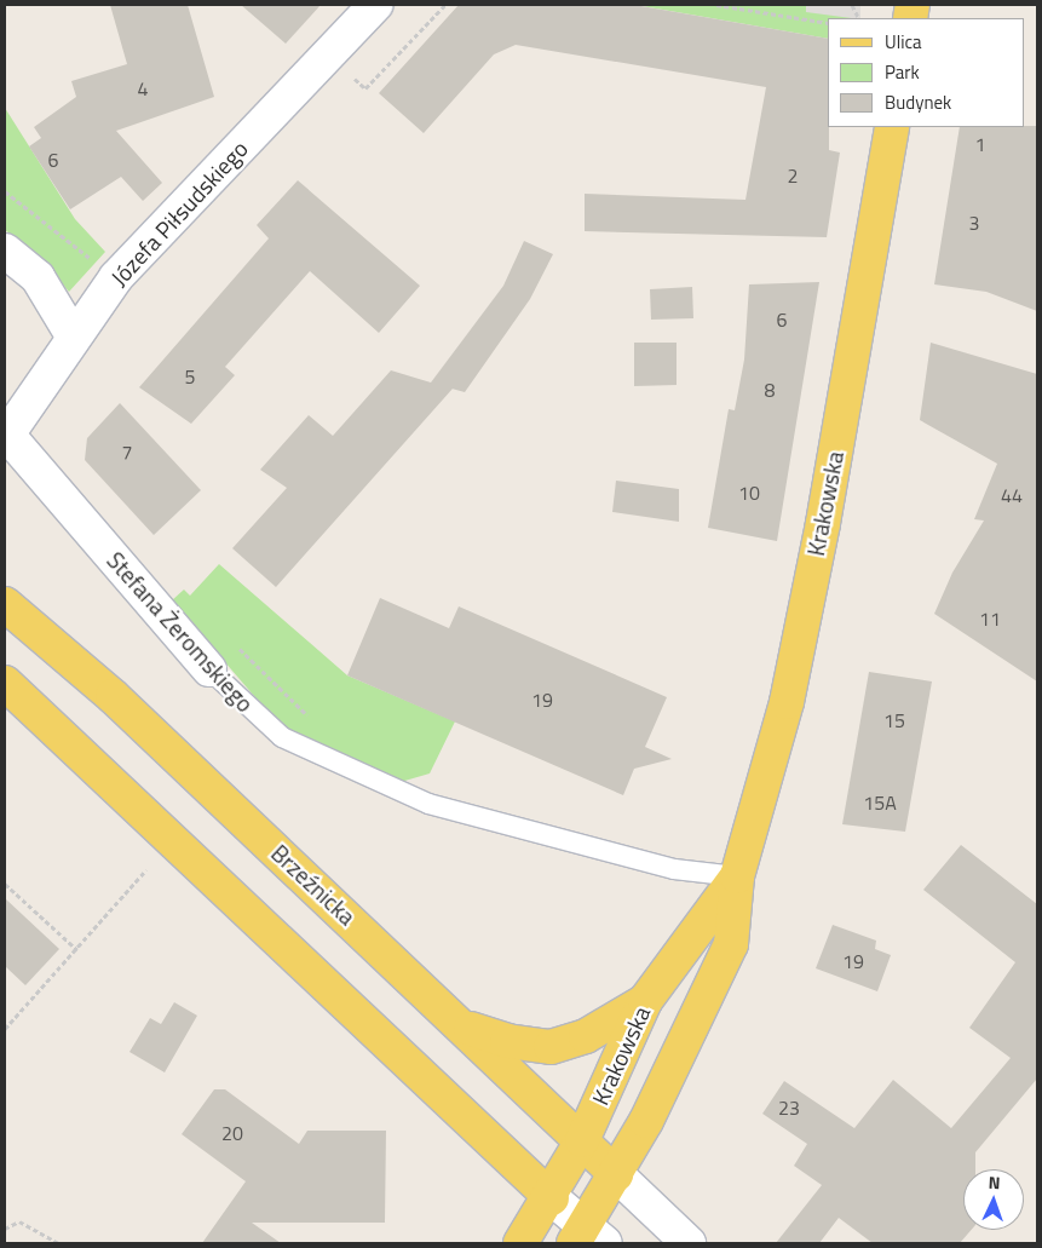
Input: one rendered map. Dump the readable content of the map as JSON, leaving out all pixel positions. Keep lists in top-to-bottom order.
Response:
{
  "streets": {
    "main road": ["Krakowska", "Brzeźnicka"],
    "street": ["Józefa Piłsudskiego", "Stefana Żeromskiego"]
  },
  "crossings": [
    ["Józefa Piłsudskiego", "Stefana Żeromskiego"],
    ["Krakowska", "Stefana Żeromskiego"],
    ["Krakowska", "Brzeźnicka"]
  ],
  "house_numbers": [
    "4",
    "1",
    "6",
    "2",
    "3",
    "6",
    "5",
    "8",
    "7",
    "10",
    "44",
    "11",
    "19",
    "15",
    "15A",
    "19",
    "23",
    "20"
  ],
  "legend": ["Ulica", "Park", "Budynek"],
  "north": "top"
}
